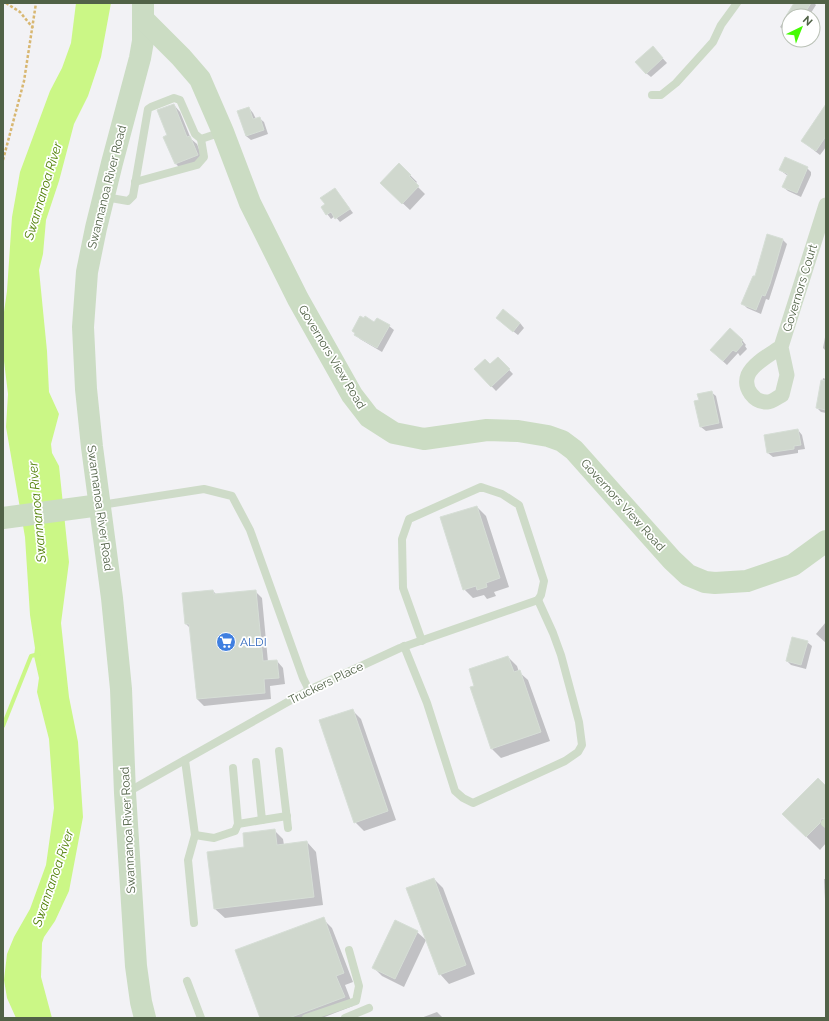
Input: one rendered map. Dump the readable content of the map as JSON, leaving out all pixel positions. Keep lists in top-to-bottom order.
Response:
{
  "streets": {
    "street": ["Swannanoa River Road", "Governors Court", "Governors View Road"],
    "lane": ["Truckers Place"]
  },
  "crossings": [
    ["Swannanoa River Road", "Governors View Road"],
    ["Swannanoa River Road", "Truckers Place"]
  ],
  "water": ["Swannanoa River"],
  "places": {
    "supermarket": ["ALDI"]
  },
  "north": "top right"
}
